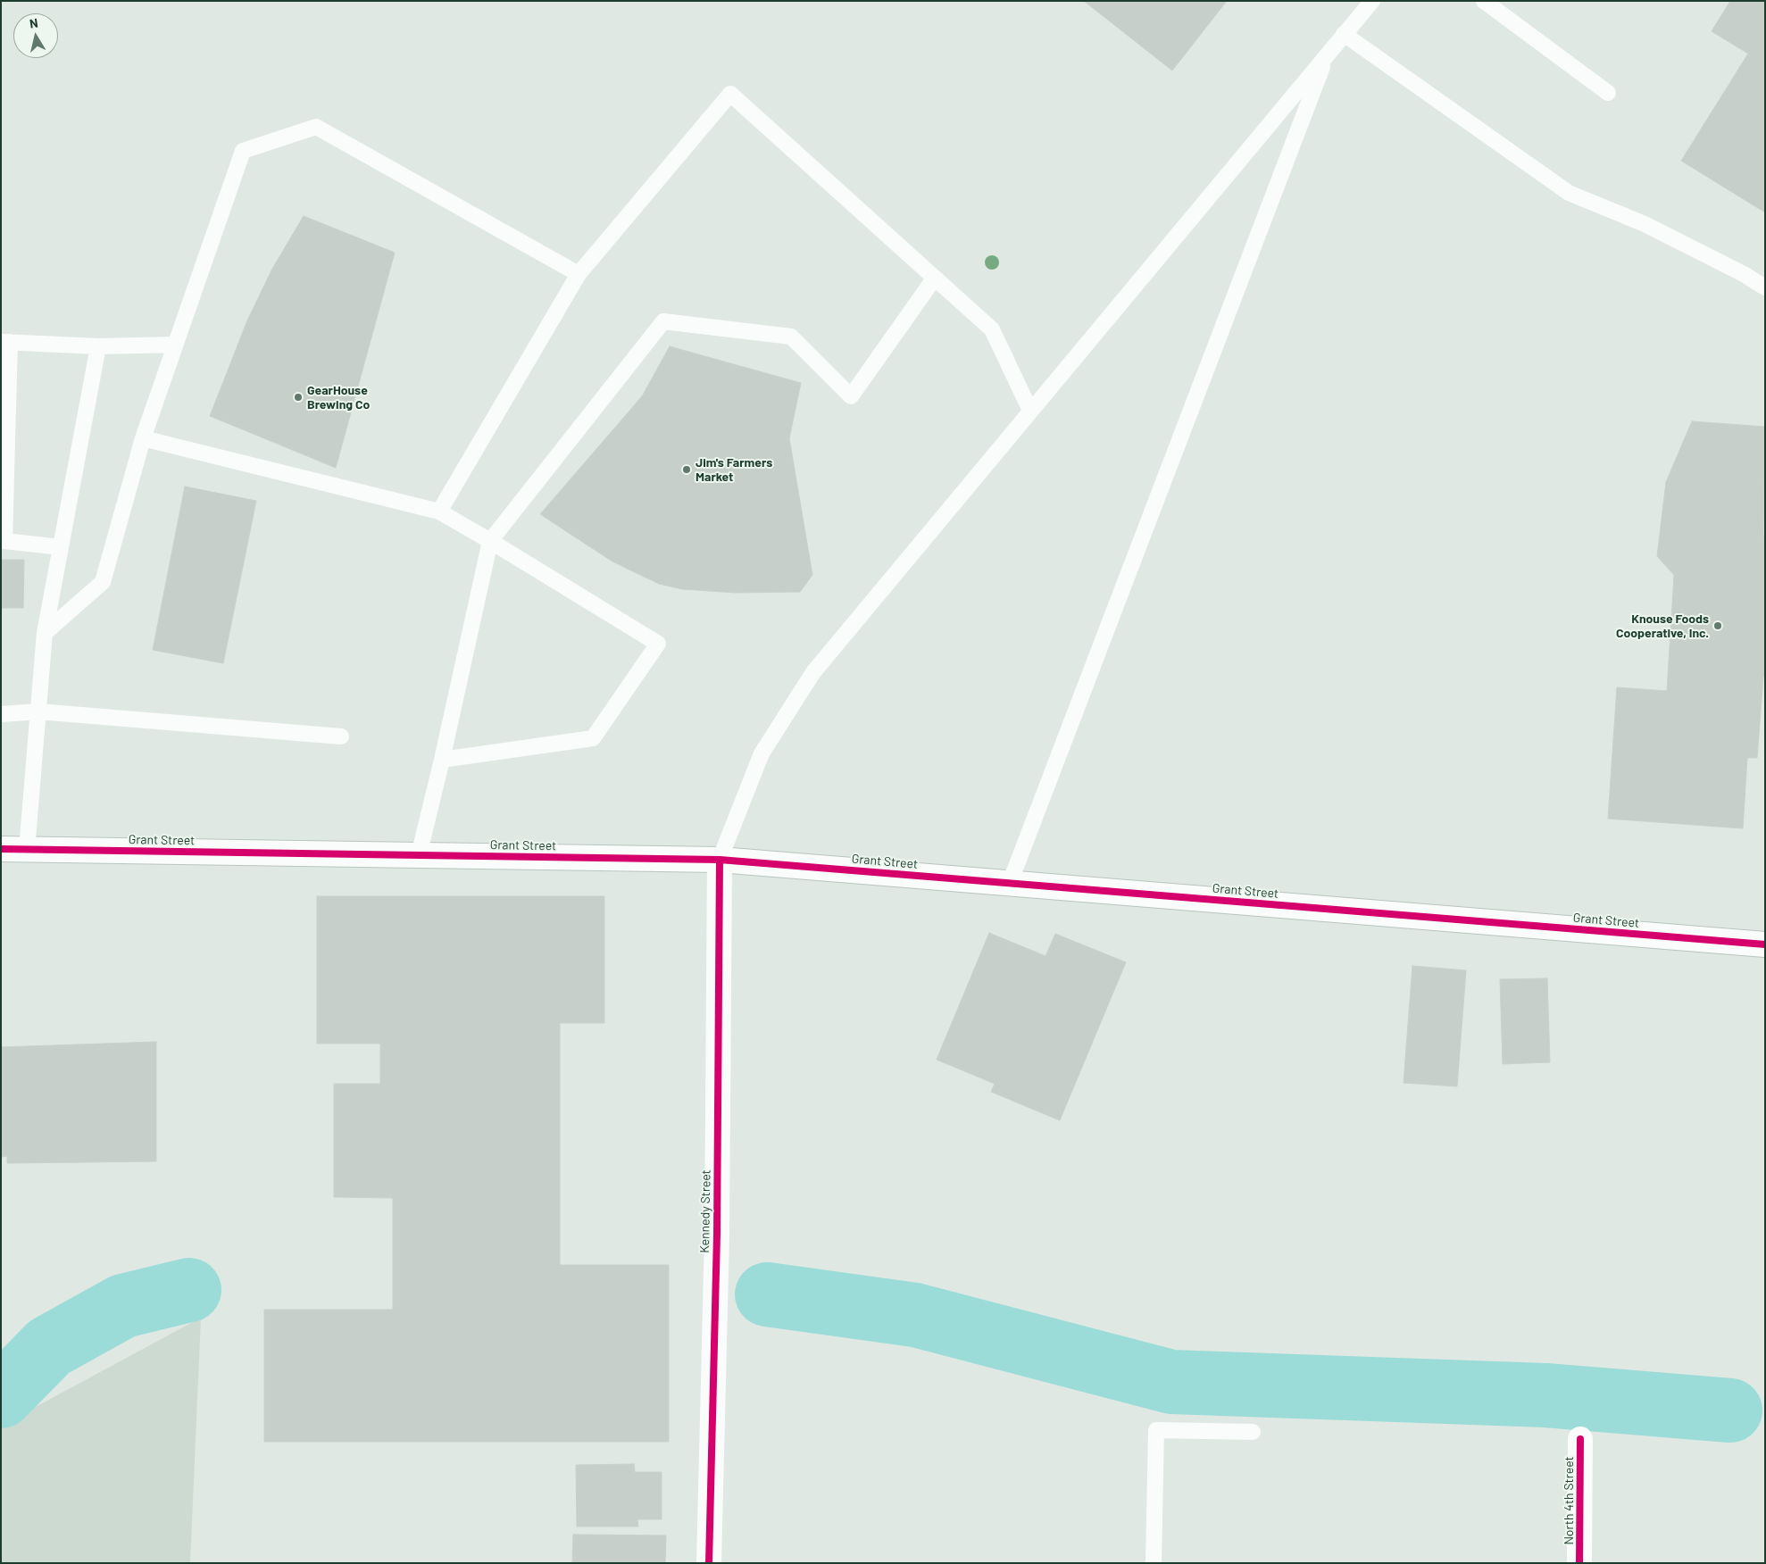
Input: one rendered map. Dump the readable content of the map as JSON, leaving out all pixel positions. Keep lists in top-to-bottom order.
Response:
{
  "streets": {
    "street": ["Grant Street", "Kennedy Street", "North 4th Street"]
  },
  "crossings": [
    ["Grant Street", "Kennedy Street"]
  ],
  "places": ["GearHouse Brewing Co", "Jim's Farmers Market", "Knouse Foods Cooperative, Inc."],
  "north": "top"
}
